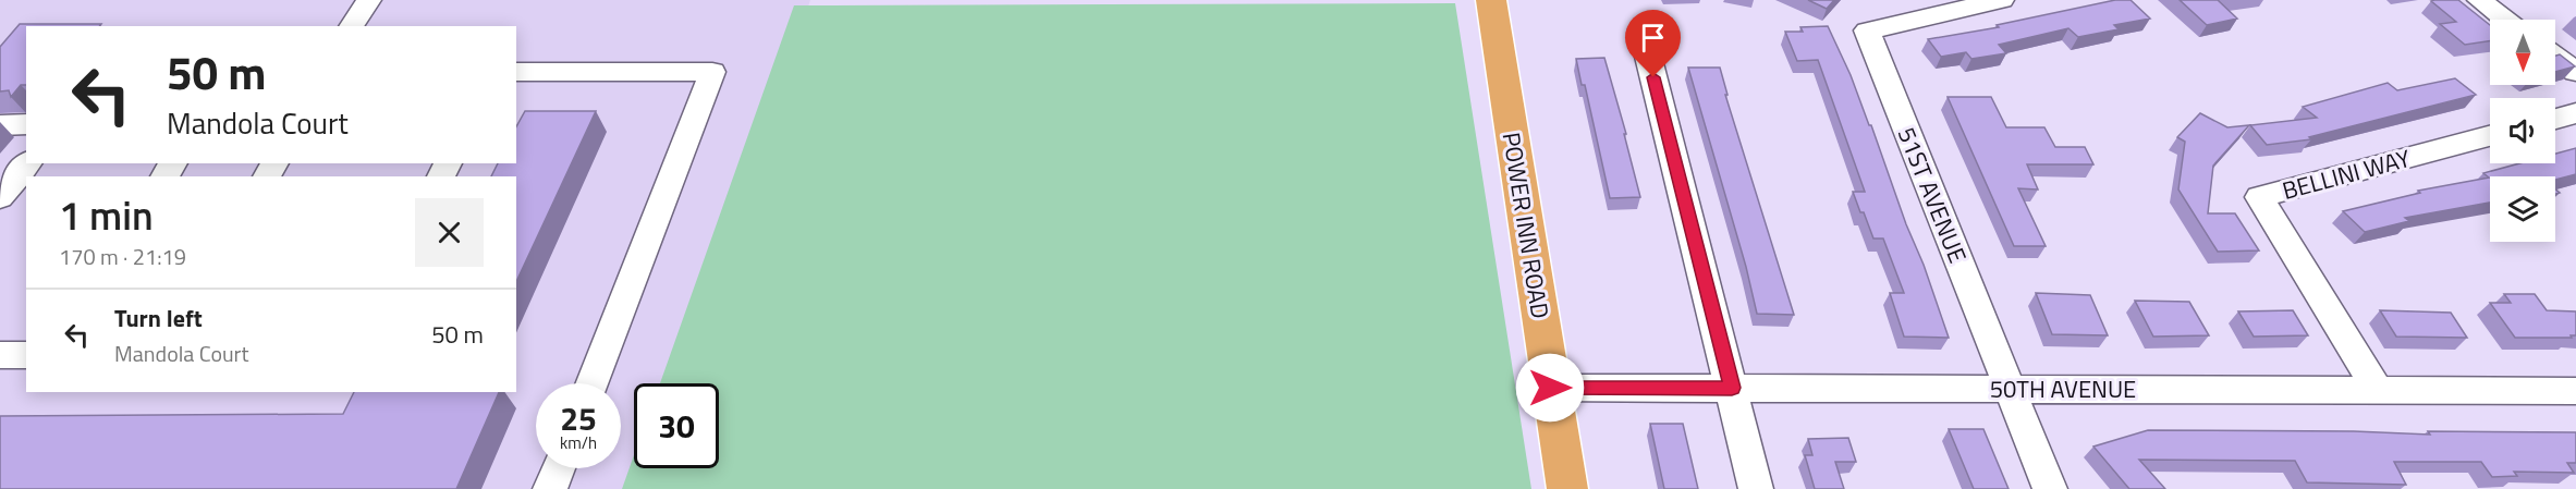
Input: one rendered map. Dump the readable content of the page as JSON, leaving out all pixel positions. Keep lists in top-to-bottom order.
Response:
{
  "streets": {
    "main road": ["POWER INN ROAD"],
    "street": ["BELLINI WAY", "51ST AVENUE", "50TH AVENUE"]
  },
  "crossings": [
    ["BELLINI WAY", "50TH AVENUE"],
    ["51ST AVENUE", "50TH AVENUE"],
    ["POWER INN ROAD", "50TH AVENUE"]
  ],
  "north": "bottom",
  "page": {
    "turn": ["50 m", "Mandola Court"],
    "heading": ["1 min", "170 m · 21:19"],
    "list": [
      {
        "name": "Turn left",
        "note": "Mandola Court",
        "value": "50 m"
      }
    ],
    "speed": "25 km/h",
    "limit": "30"
  }
}
